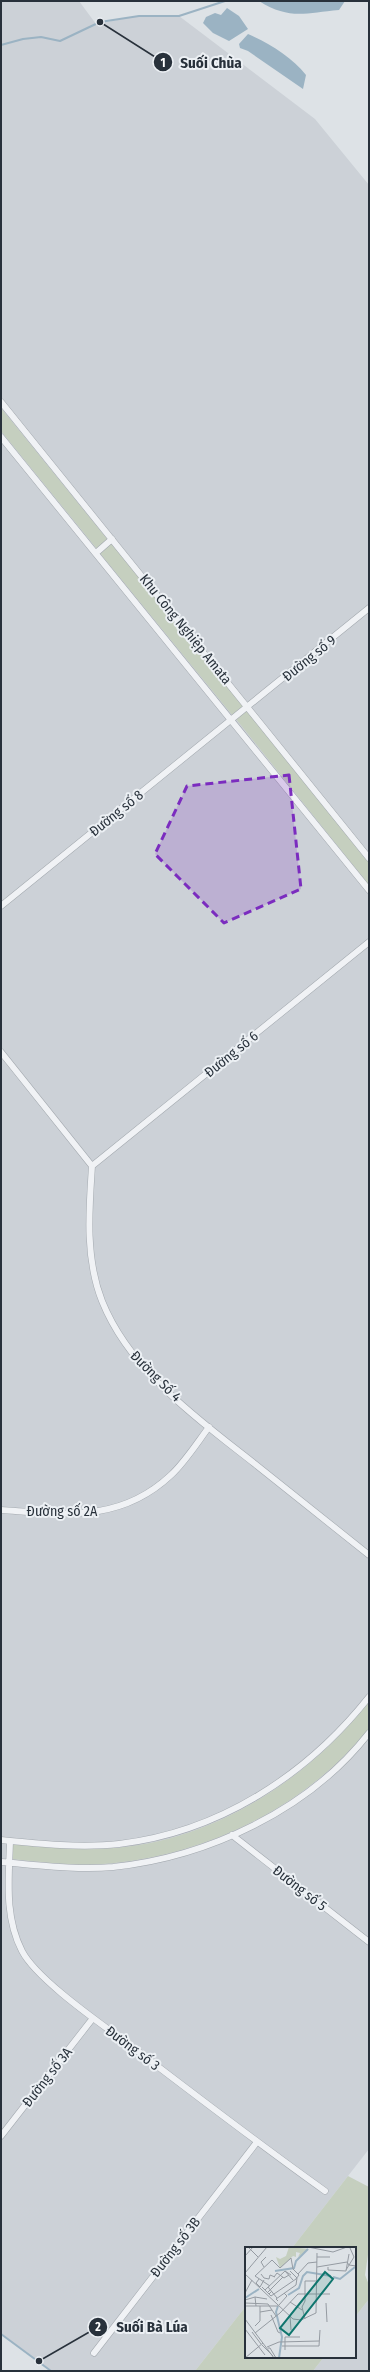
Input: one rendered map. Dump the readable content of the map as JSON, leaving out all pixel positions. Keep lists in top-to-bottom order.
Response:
{
  "streets": {
    "street": [
      "Khu Công Nghiệp Amata",
      "Đường số 9",
      "Đường số 8",
      "Đường số 6",
      "Đường Số 4",
      "Đường số 2A",
      "Đường số 5",
      "Đường số 3",
      "Đường số 3A",
      "Đường số 3B"
    ]
  },
  "crossings": [
    ["Khu Công Nghiệp Amata", "Đường số 9"],
    ["Khu Công Nghiệp Amata", "Đường số 8"],
    ["Đường số 9", "Đường số 8"],
    ["Đường số 6", "Đường Số 4"],
    ["Đường Số 4", "Đường số 2A"],
    ["Đường số 3", "Đường số 3A"],
    ["Đường số 3", "Đường số 3B"]
  ],
  "places": ["Suối Chùa", "Suối Bà Lúa"]
}
